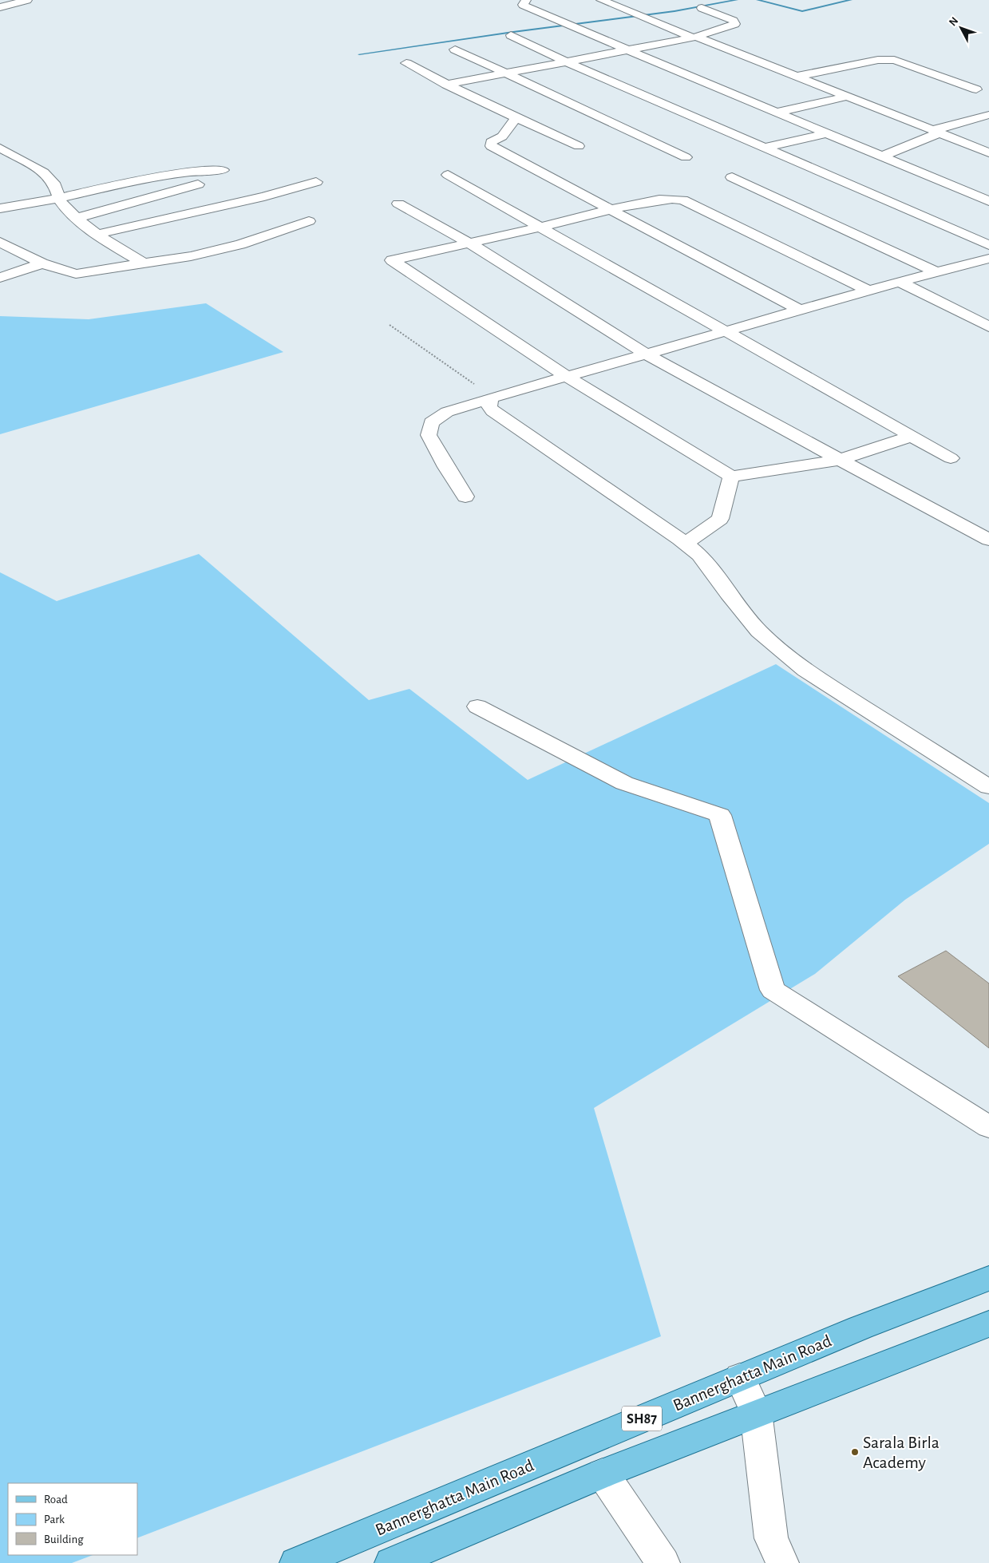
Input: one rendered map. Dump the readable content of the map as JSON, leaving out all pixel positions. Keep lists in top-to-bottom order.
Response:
{
  "streets": {
    "main road": ["Bannerghatta Main Road", "SH87"]
  },
  "places": ["Sarala Birla Academy"],
  "legend": ["Road", "Park", "Building"],
  "north": "top left"
}
